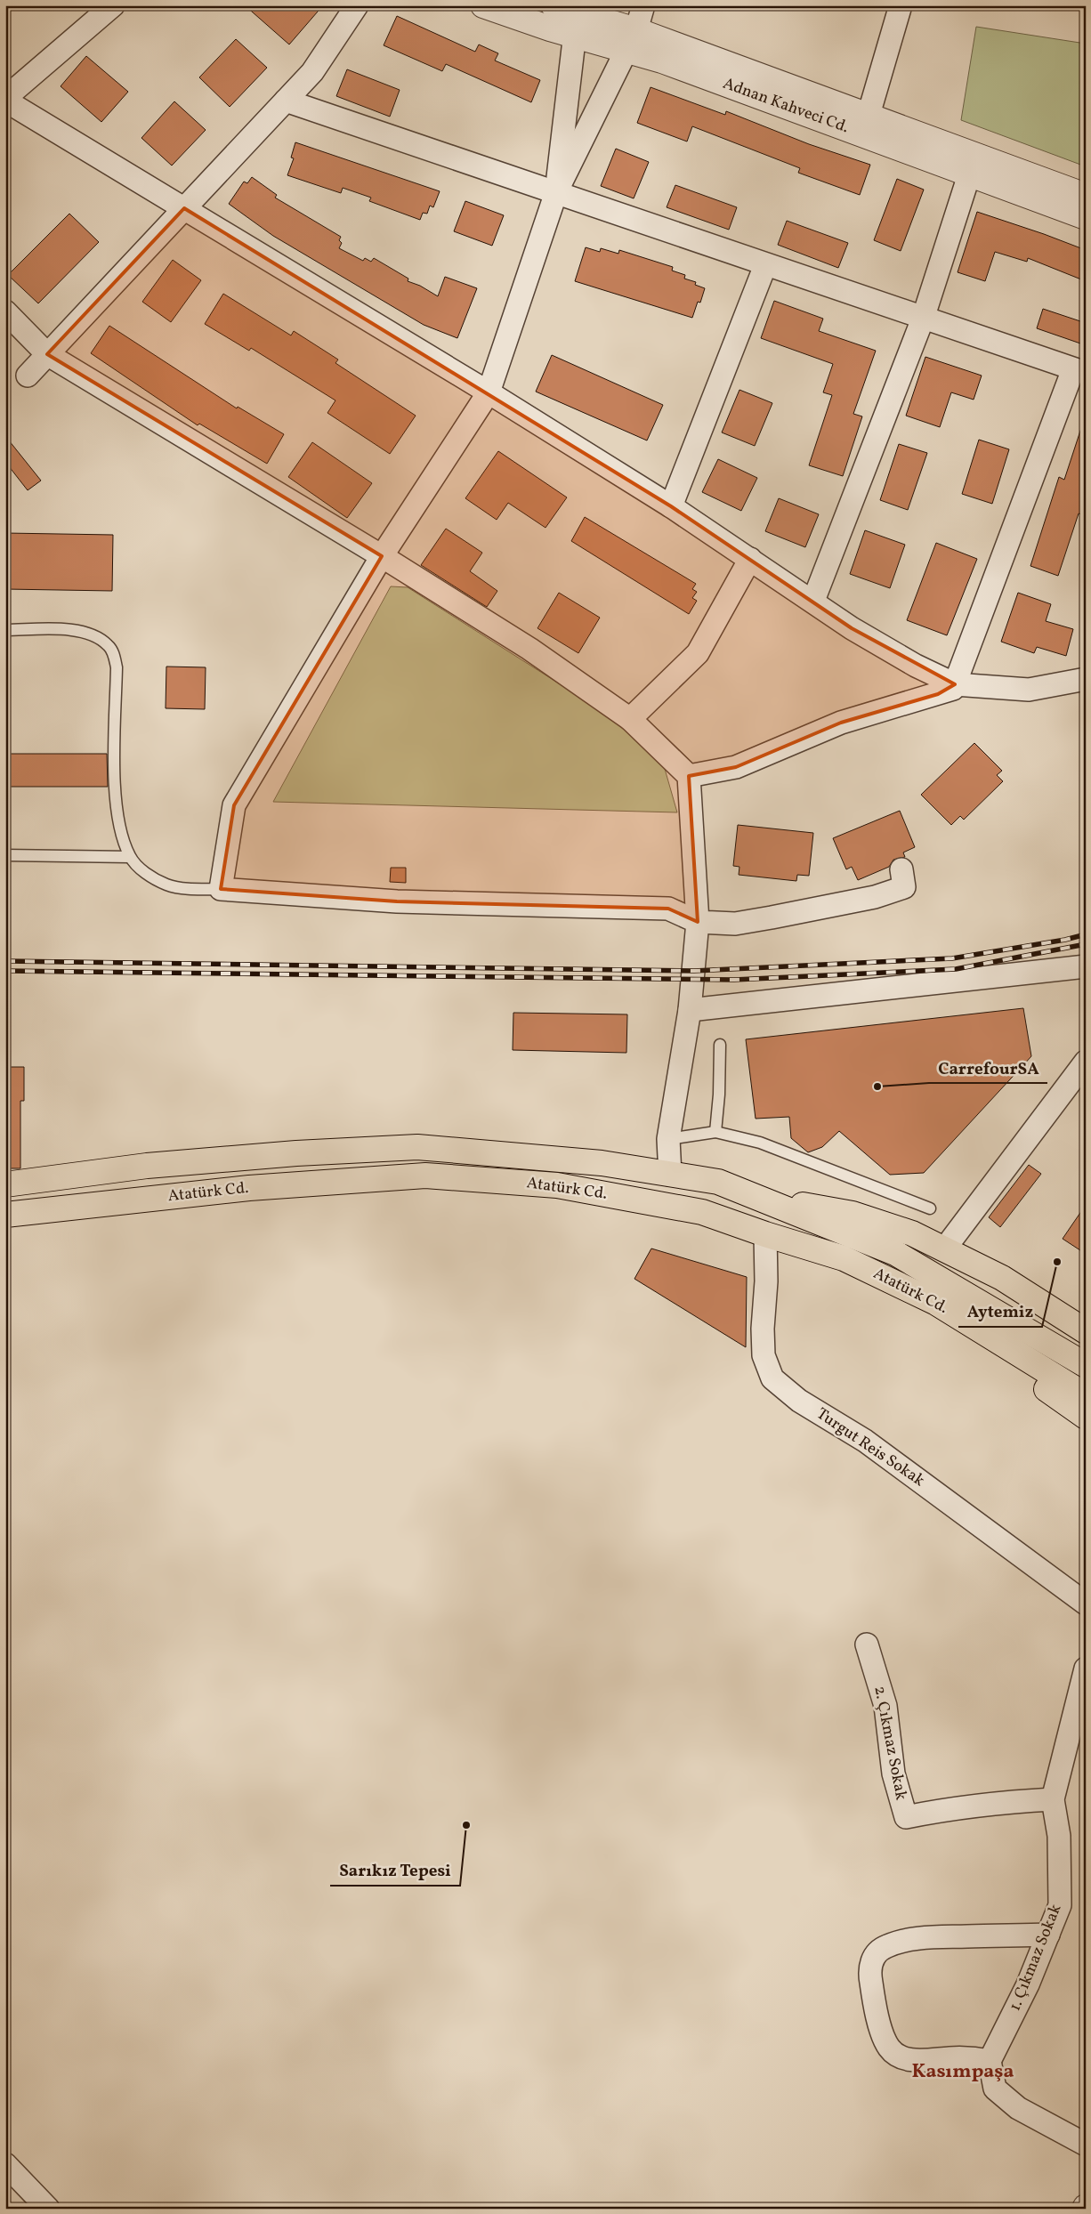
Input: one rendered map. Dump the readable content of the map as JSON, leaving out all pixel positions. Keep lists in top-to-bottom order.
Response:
{
  "streets": {
    "main road": ["Atatürk Cd."],
    "street": [
      "Adnan Kahveci Cd.",
      "Turgut Reis Sokak",
      "2. Çıkmaz Sokak",
      "1. Çıkmaz Sokak"
    ]
  },
  "crossings": [
    ["Atatürk Cd.", "Turgut Reis Sokak"],
    ["2. Çıkmaz Sokak", "1. Çıkmaz Sokak"]
  ],
  "districts": ["Kasımpaşa"],
  "places": ["CarrefourSA", "Aytemiz", "Sarıkız Tepesi"]
}
